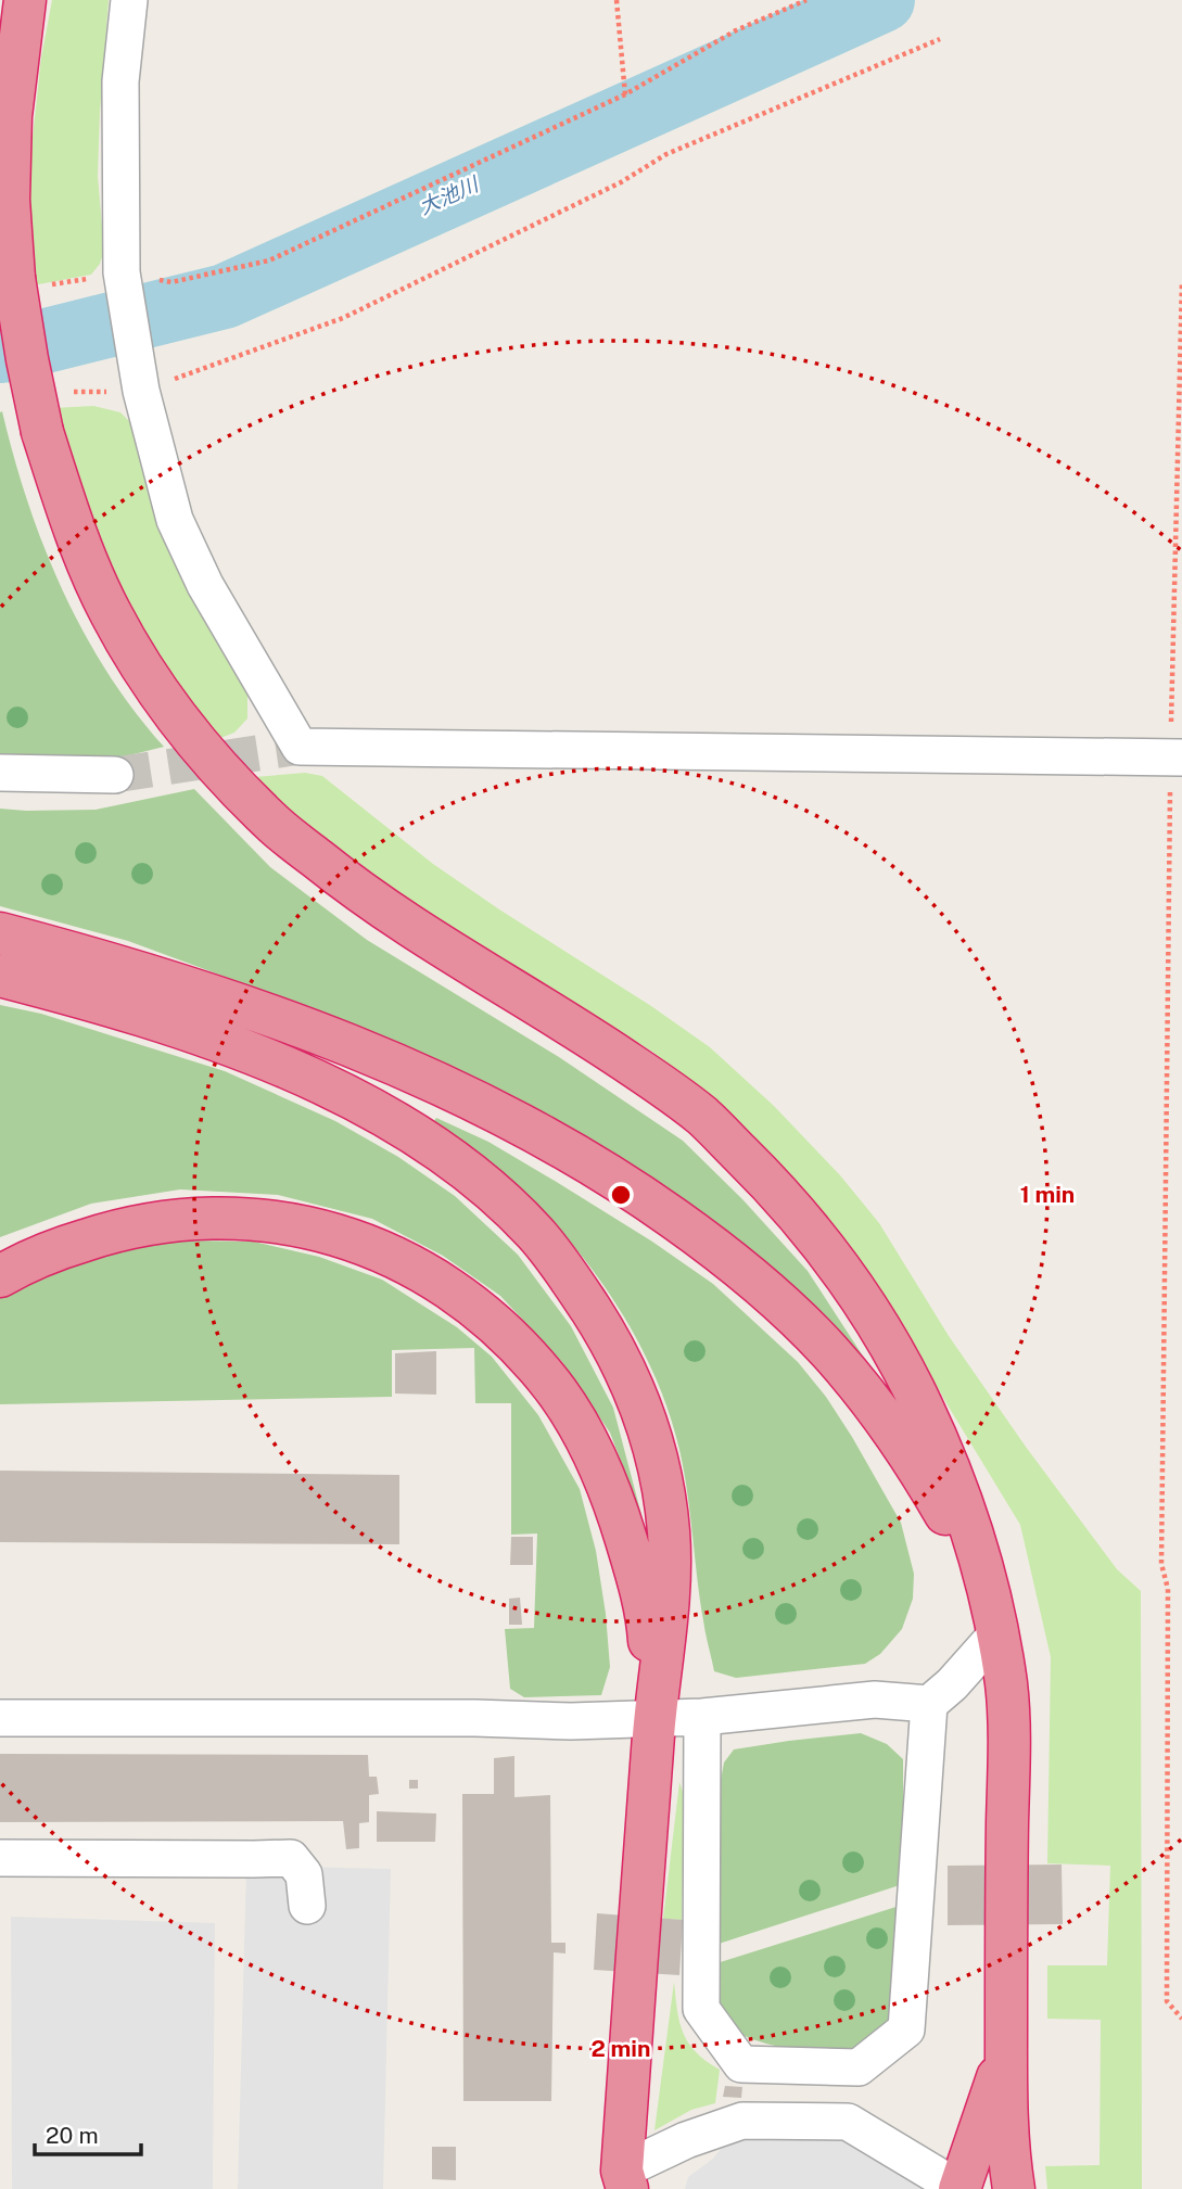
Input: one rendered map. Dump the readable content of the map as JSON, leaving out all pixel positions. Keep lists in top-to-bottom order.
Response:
{
  "water": ["大池川"],
  "scale_bar": "20 m",
  "rings": ["1 min", "2 min"]
}
